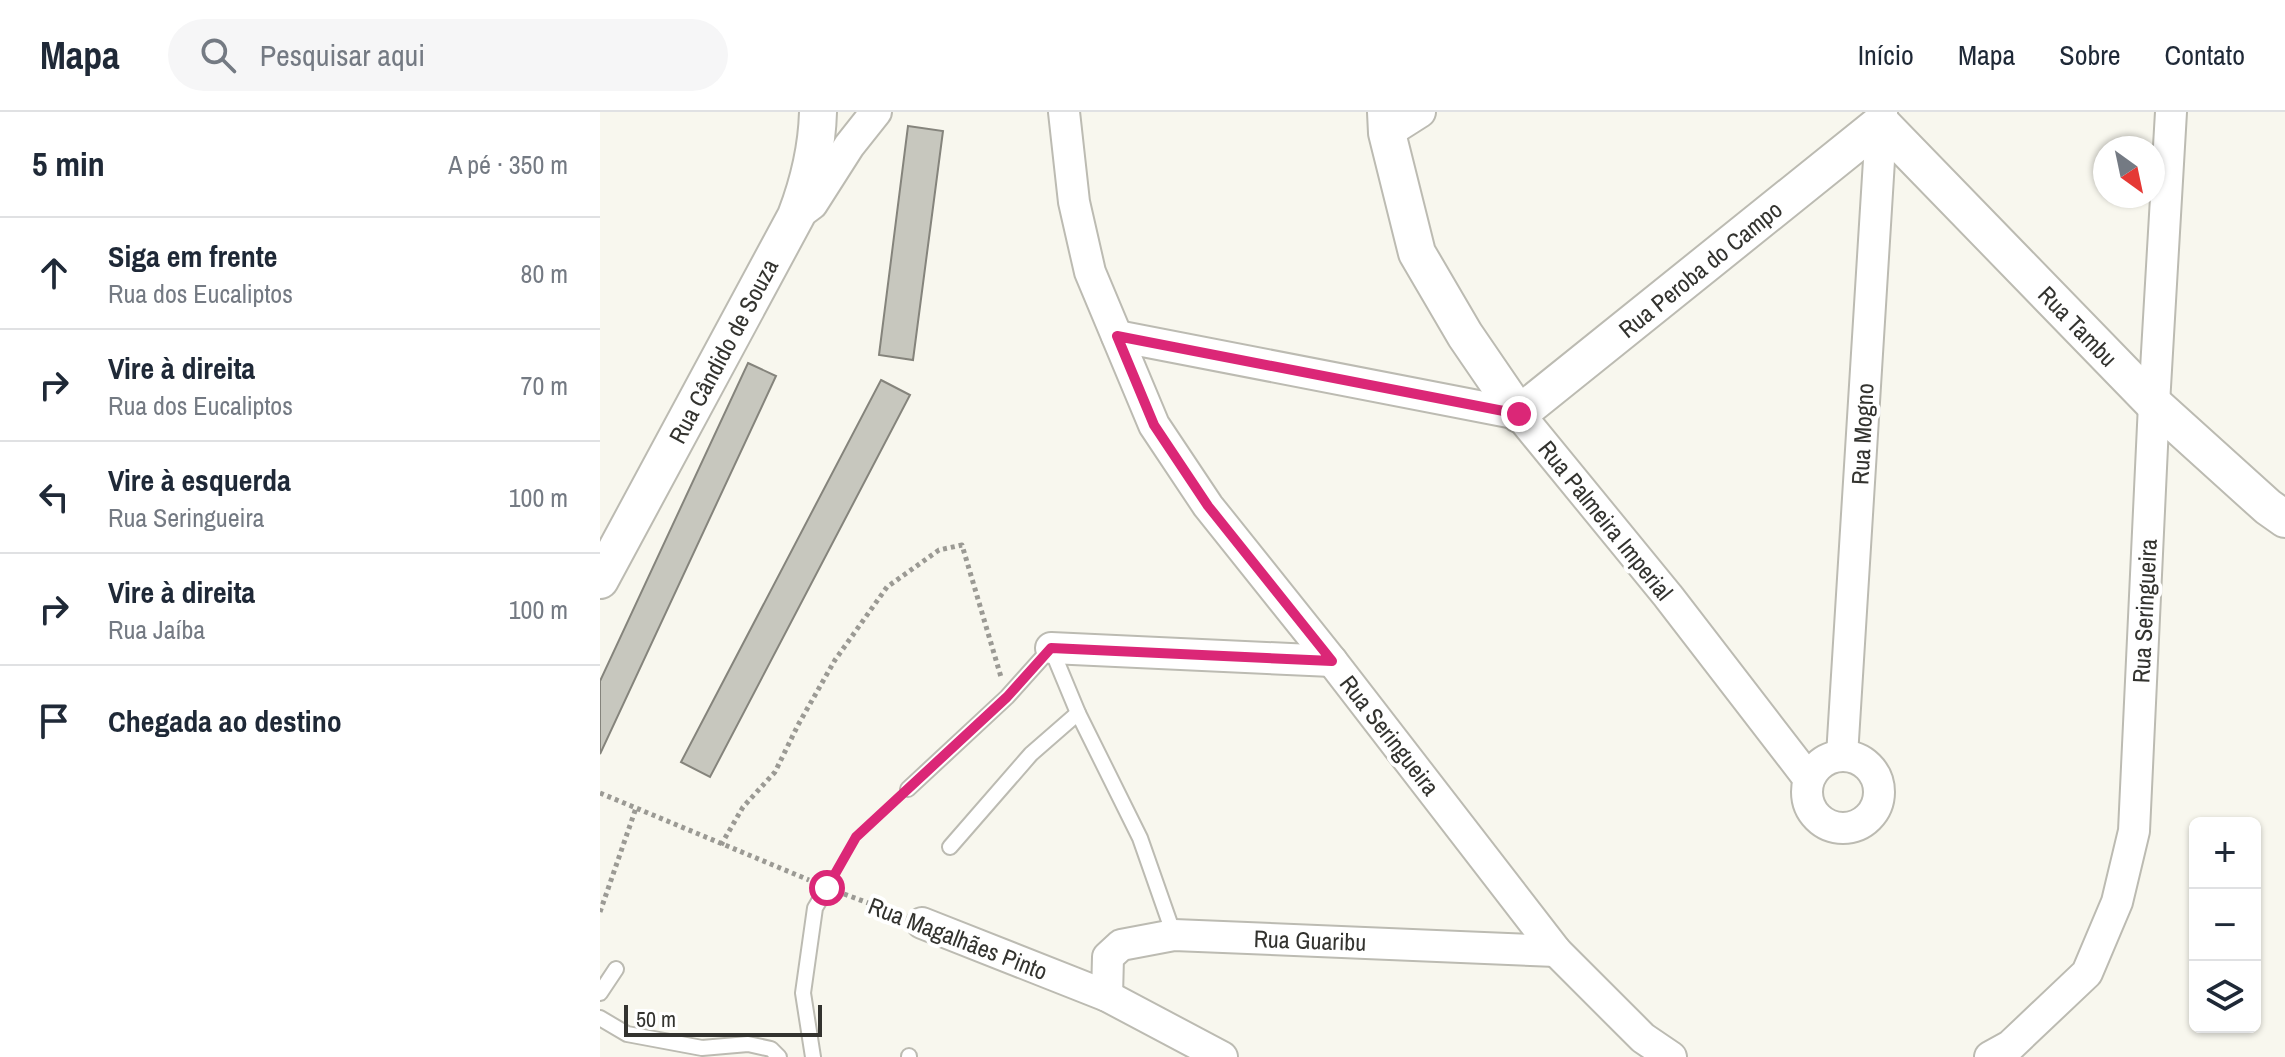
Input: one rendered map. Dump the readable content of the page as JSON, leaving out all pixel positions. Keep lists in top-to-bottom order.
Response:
{
  "streets": {
    "street": [
      "Rua Peroba do Campo",
      "Rua Tambu",
      "Rua Cândido de Souza",
      "Rua Mogno",
      "Rua Palmeira Imperial",
      "Rua Seringueira",
      "Rua Magalhães Pinto",
      "Rua Guaribu"
    ]
  },
  "crossings": [
    ["Rua Peroba do Campo", "Rua Tambu"],
    ["Rua Peroba do Campo", "Rua Mogno"],
    ["Rua Peroba do Campo", "Rua Palmeira Imperial"],
    ["Rua Tambu", "Rua Mogno"],
    ["Rua Tambu", "Rua Seringueira"],
    ["Rua Mogno", "Rua Palmeira Imperial"],
    ["Rua Seringueira", "Rua Guaribu"],
    ["Rua Magalhães Pinto", "Rua Guaribu"]
  ],
  "scale_bar": "50 m",
  "north": "bottom right",
  "page": {
    "header": "Mapa",
    "search": "Pesquisar aqui",
    "nav": [
      "Início",
      "Mapa",
      "Sobre",
      "Contato"
    ],
    "heading": ["5 min", "A pé · 350 m"],
    "list": [
      ["Siga em frente", "Rua dos Eucaliptos", "80 m"],
      ["Vire à direita", "Rua dos Eucaliptos", "70 m"],
      ["Vire à esquerda", "Rua Seringueira", "100 m"],
      ["Vire à direita", "Rua Jaíba", "100 m"],
      "Chegada ao destino"
    ],
    "map_buttons": ["+", "−"],
    "scale": "50 m"
  }
}
